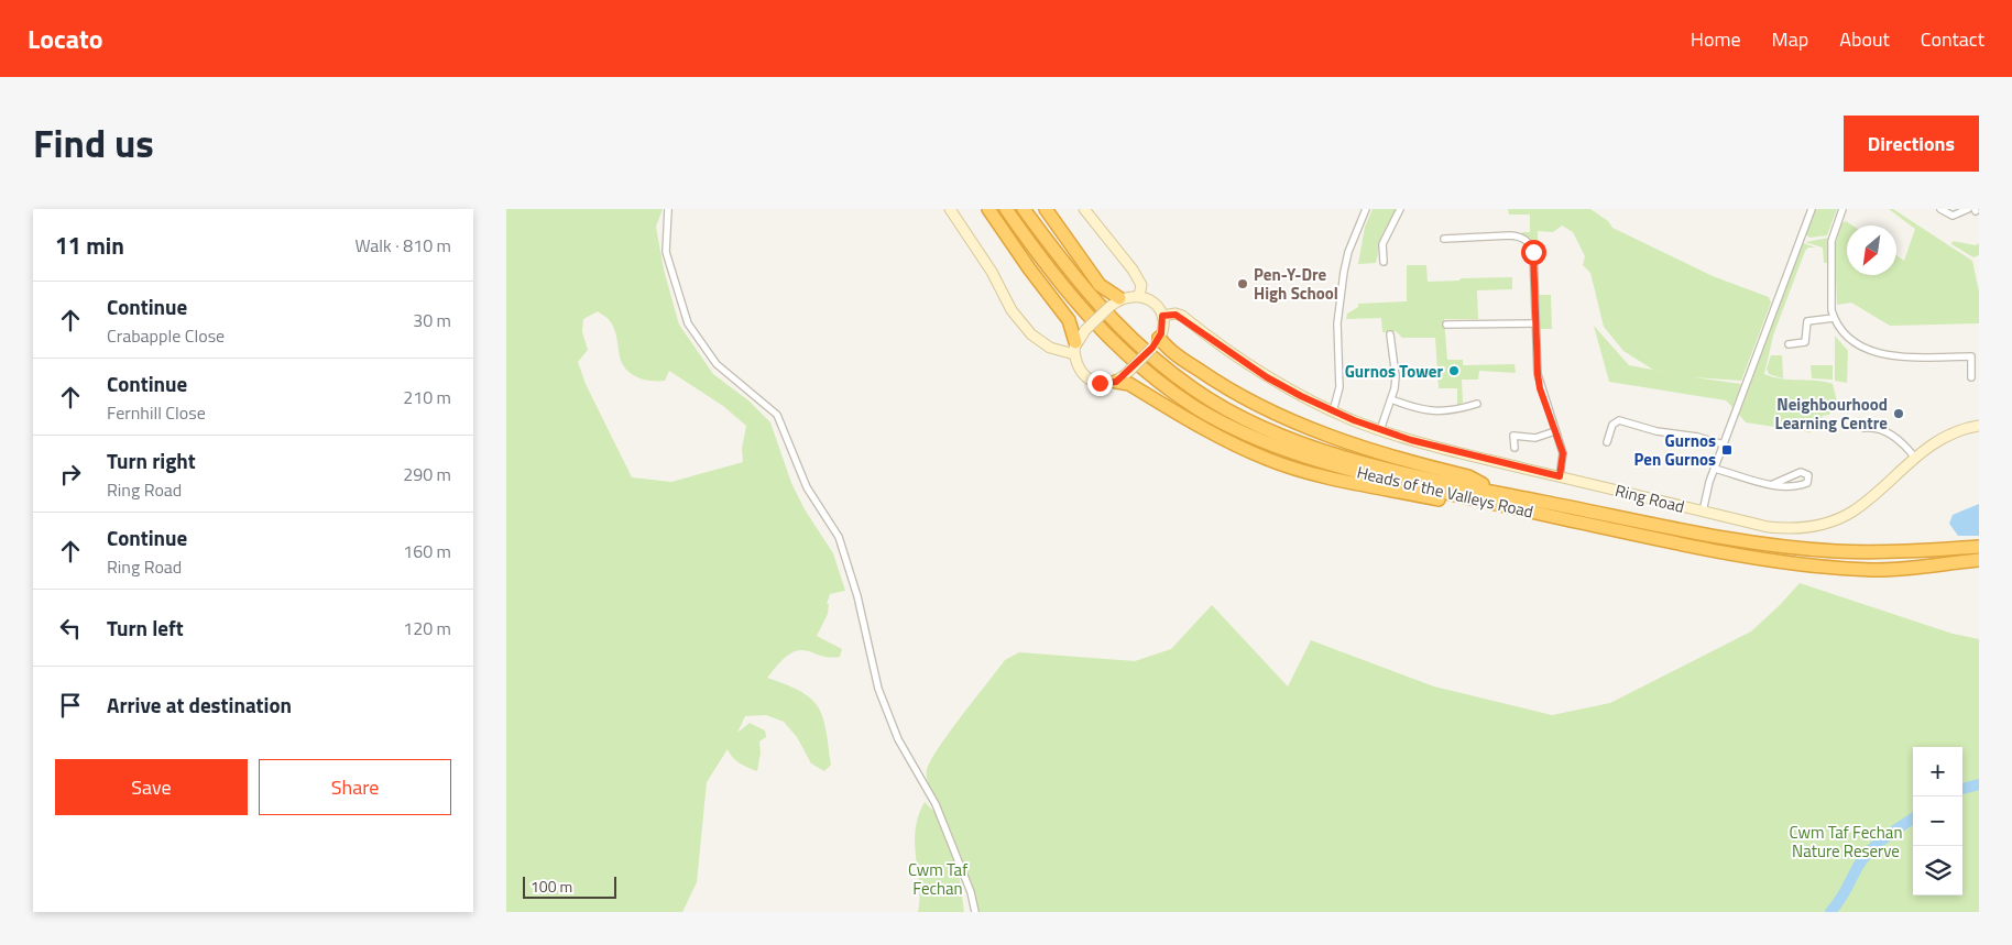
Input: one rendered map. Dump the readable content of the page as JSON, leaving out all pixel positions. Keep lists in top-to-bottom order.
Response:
{
  "streets": {
    "highway": ["Heads of the Valleys Road"],
    "street": ["Ring Road"]
  },
  "parks": ["Cwm Taf Fechan Nature Reserve", "Cwm Taf Fechan"],
  "places": {
    "other": ["Pen-Y-Dre High School", "Gurnos Tower", "Neighbourhood Learning Centre"],
    "transit": ["Gurnos Pen Gurnos"]
  },
  "scale_bar": "100 m",
  "north": "bottom left",
  "page": {
    "header": "Locato",
    "nav": [
      "Home",
      "Map",
      "About",
      "Contact"
    ],
    "title": "Find us",
    "buttons": [
      "Directions",
      ["Save", "Share"]
    ],
    "heading": ["11 min", "Walk · 810 m"],
    "list": [
      ["Continue", "Crabapple Close", "30 m"],
      ["Continue", "Fernhill Close", "210 m"],
      ["Turn right", "Ring Road", "290 m"],
      ["Continue", "Ring Road", "160 m"],
      ["Turn left", "120 m"],
      "Arrive at destination"
    ],
    "map_buttons": ["+", "−"],
    "scale": "100 m"
  }
}
